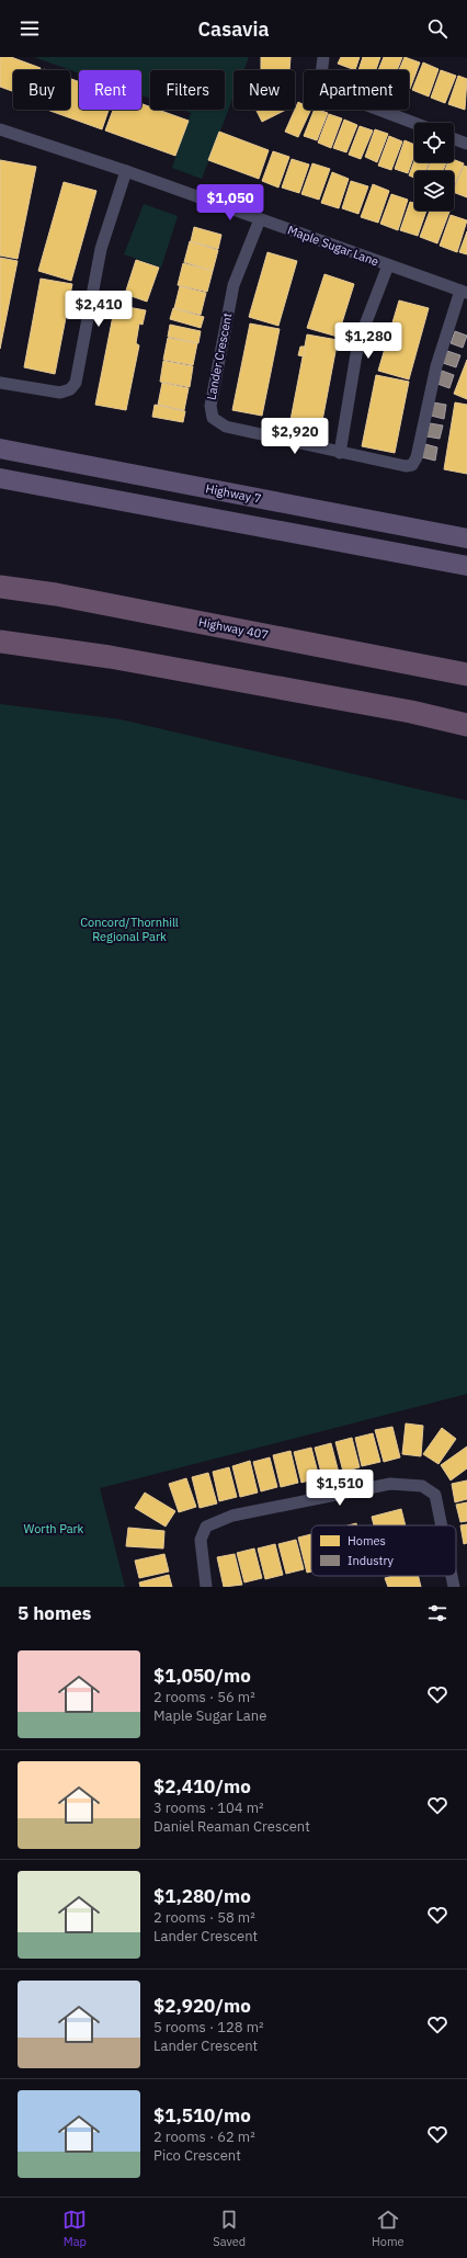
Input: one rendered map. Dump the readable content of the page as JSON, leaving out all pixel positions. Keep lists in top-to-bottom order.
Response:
{
  "streets": {
    "highway": ["Highway 407"],
    "main road": ["Highway 7"],
    "street": ["Maple Sugar Lane", "Lander Crescent"]
  },
  "crossings": [
    ["Maple Sugar Lane", "Lander Crescent"]
  ],
  "parks": ["Concord/Thornhill Regional Park", "Worth Park"],
  "legend": ["Homes", "Industry"],
  "page": {
    "header": "Casavia",
    "chip": [
      "Buy",
      "Rent",
      "Filters",
      "New",
      "Apartment"
    ],
    "price": [
      "$1,050",
      "$2,410",
      "$1,280",
      "$2,920",
      "$1,510"
    ],
    "heading": "5 homes",
    "list": [
      {
        "name": "$1,050/mo",
        "note": "2 rooms · 56 m² · Maple Sugar Lane"
      },
      {
        "name": "$2,410/mo",
        "note": "3 rooms · 104 m² · Daniel Reaman Crescent"
      },
      {
        "name": "$1,280/mo",
        "note": "2 rooms · 58 m² · Lander Crescent"
      },
      {
        "name": "$2,920/mo",
        "note": "5 rooms · 128 m² · Lander Crescent"
      },
      {
        "name": "$1,510/mo",
        "note": "2 rooms · 62 m² · Pico Crescent"
      }
    ],
    "tabs": ["Map", "Saved", "Home"]
  }
}
